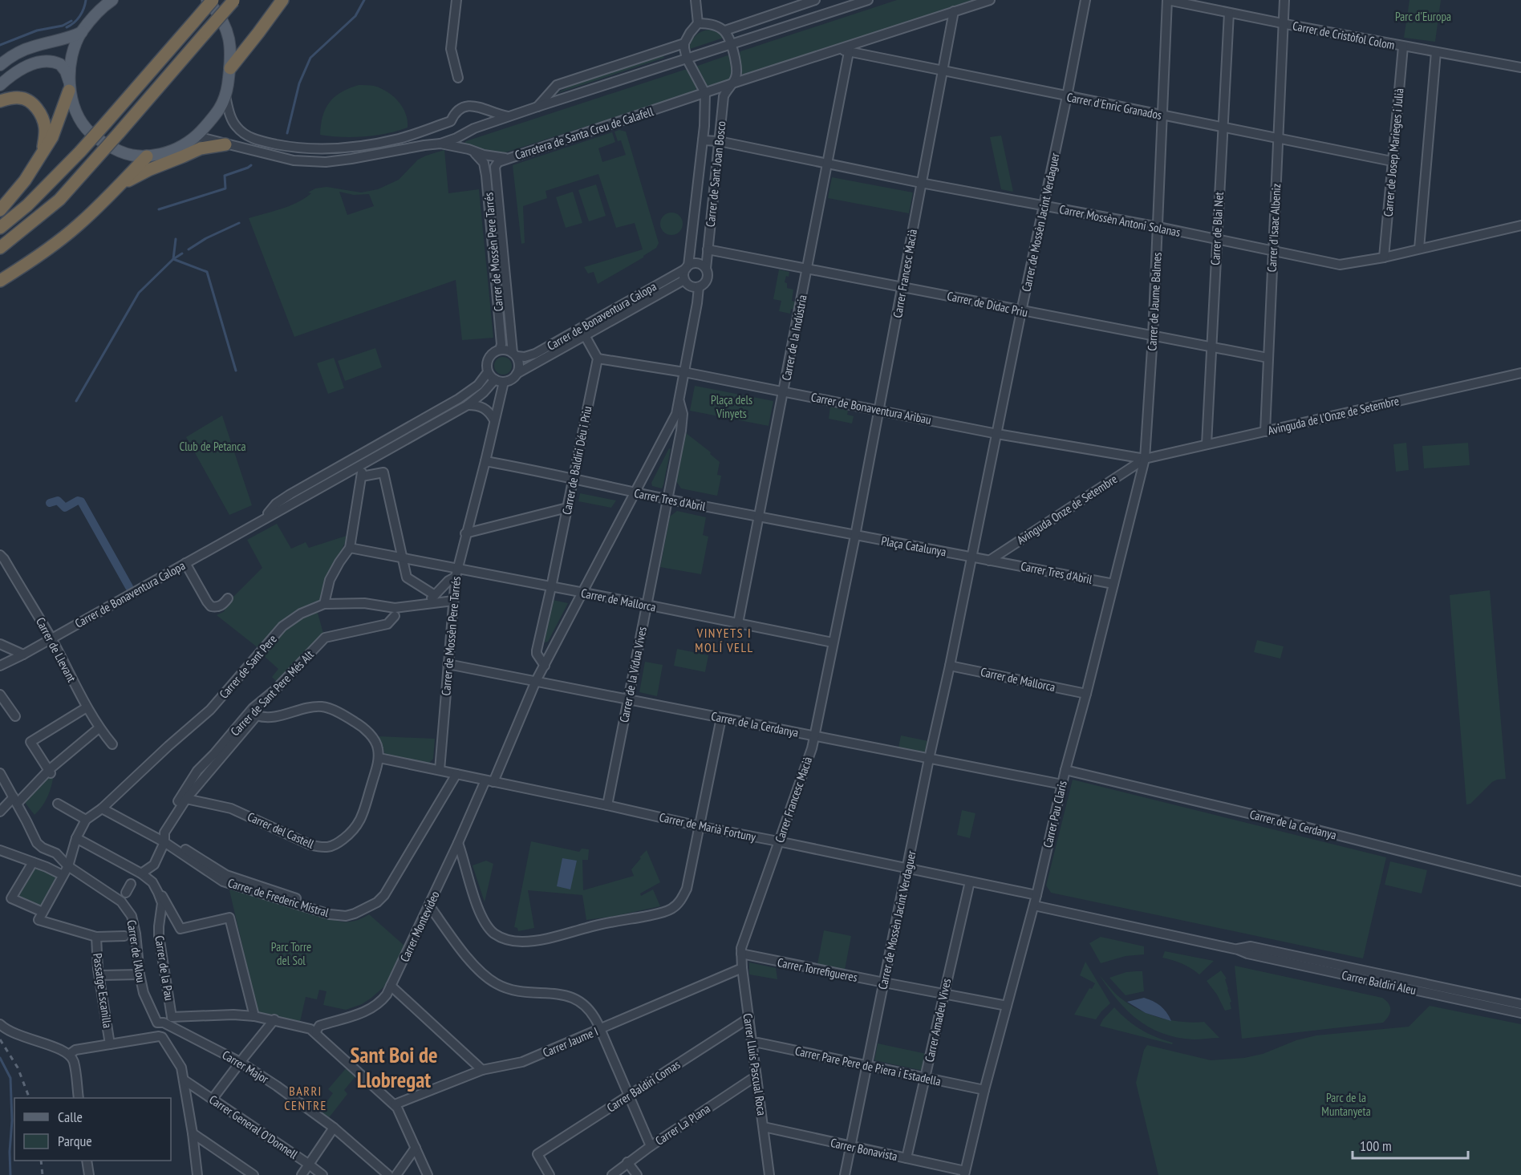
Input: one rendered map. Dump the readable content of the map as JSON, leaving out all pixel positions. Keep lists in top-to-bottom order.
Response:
{
  "streets": {
    "street": [
      "Carrer de Cristòfol Colom",
      "Carrer d'Enric Granados",
      "Carretera de Santa Creu de Calafell",
      "Carrer de Josep Marieges i Julià",
      "Carrer de Sant Joan Bosco",
      "Carrer Mossèn Antoni Solanas",
      "Carrer de Mossèn Jacint Verdaguer",
      "Carrer d'Isaac Albeniz",
      "Carrer de Blai Net",
      "Carrer de Mossèn Pere Tarrés",
      "Carrer Francesc Macià",
      "Carrer de Jaume Balmes",
      "Carrer de Dídac Priu",
      "Carrer de Bonaventura Calopa",
      "Carrer de la Indústria",
      "Carrer de Bonaventura Aribau",
      "Avinguda de l'Onze de Setembre",
      "Carrer de Baldiri Déu i Priu",
      "Carrer Tres d'Abril",
      "Avinguda Onze de Setembre",
      "Plaça Catalunya",
      "Carrer de Mallorca",
      "Carrer de Llevant",
      "Carrer de Sant Pere",
      "Carrer de la Vídua Vives",
      "Carrer de Sant Pere Més Alt",
      "Carrer de la Cerdanya",
      "Carrer Pau Claris",
      "Carrer de Marià Fortuny",
      "Carrer del Castell",
      "Carrer de Frederic Mistral",
      "Carrer Montevideo",
      "Carrer de l'Alou",
      "Carrer de la Pau",
      "Carrer Torrefigueres",
      "Carrer Baldiri Aleu",
      "Passatge Escanilla",
      "Carrer Amadeu Vives",
      "Carrer Jaume I",
      "Carrer Lluís Pascual Roca",
      "Carrer Pare Pere de Piera i Estadella",
      "Carrer Major",
      "Carrer Baldiri Comas",
      "Carrer La Plana",
      "Carrer General O'Donnell",
      "Carrer Bonavista"
    ]
  },
  "crossings": [
    ["Carrer de Cristòfol Colom", "Carrer de Josep Marieges i Julià"],
    ["Carrer de Cristòfol Colom", "Carrer d'Isaac Albeniz"],
    ["Carrer de Cristòfol Colom", "Carrer de Blai Net"],
    ["Carrer de Cristòfol Colom", "Carrer de Jaume Balmes"],
    ["Carrer d'Enric Granados", "Carretera de Santa Creu de Calafell"],
    ["Carrer d'Enric Granados", "Carrer de Josep Marieges i Julià"],
    ["Carrer d'Enric Granados", "Carrer de Mossèn Jacint Verdaguer"],
    ["Carrer d'Enric Granados", "Carrer d'Isaac Albeniz"],
    ["Carrer d'Enric Granados", "Carrer de Blai Net"],
    ["Carrer d'Enric Granados", "Carrer Francesc Macià"],
    ["Carrer d'Enric Granados", "Carrer de Jaume Balmes"],
    ["Carrer d'Enric Granados", "Carrer de la Indústria"],
    ["Carretera de Santa Creu de Calafell", "Carrer de Sant Joan Bosco"],
    ["Carretera de Santa Creu de Calafell", "Carrer de Mossèn Pere Tarrés"],
    ["Carretera de Santa Creu de Calafell", "Carrer Francesc Macià"],
    ["Carrer de Josep Marieges i Julià", "Carrer Mossèn Antoni Solanas"],
    ["Carrer de Sant Joan Bosco", "Carrer Mossèn Antoni Solanas"],
    ["Carrer de Sant Joan Bosco", "Carrer de Dídac Priu"],
    ["Carrer de Sant Joan Bosco", "Carrer de Bonaventura Calopa"],
    ["Carrer Mossèn Antoni Solanas", "Carrer de Mossèn Jacint Verdaguer"],
    ["Carrer Mossèn Antoni Solanas", "Carrer d'Isaac Albeniz"],
    ["Carrer Mossèn Antoni Solanas", "Carrer de Blai Net"],
    ["Carrer Mossèn Antoni Solanas", "Carrer Francesc Macià"],
    ["Carrer Mossèn Antoni Solanas", "Carrer de Jaume Balmes"],
    ["Carrer Mossèn Antoni Solanas", "Carrer de la Indústria"],
    ["Carrer de Mossèn Jacint Verdaguer", "Carrer de Dídac Priu"],
    ["Carrer de Mossèn Jacint Verdaguer", "Carrer de Bonaventura Aribau"],
    ["Carrer de Mossèn Jacint Verdaguer", "Carrer Tres d'Abril"],
    ["Carrer de Mossèn Jacint Verdaguer", "Plaça Catalunya"],
    ["Carrer de Mossèn Jacint Verdaguer", "Carrer de Mallorca"],
    ["Carrer de Mossèn Jacint Verdaguer", "Carrer de la Cerdanya"],
    ["Carrer de Mossèn Jacint Verdaguer", "Carrer de Marià Fortuny"],
    ["Carrer de Mossèn Jacint Verdaguer", "Carrer Torrefigueres"],
    ["Carrer de Mossèn Jacint Verdaguer", "Carrer Pare Pere de Piera i Estadella"],
    ["Carrer de Mossèn Jacint Verdaguer", "Carrer Bonavista"],
    ["Carrer d'Isaac Albeniz", "Carrer de Dídac Priu"],
    ["Carrer d'Isaac Albeniz", "Avinguda de l'Onze de Setembre"],
    ["Carrer de Blai Net", "Carrer de Dídac Priu"],
    ["Carrer de Blai Net", "Avinguda de l'Onze de Setembre"],
    ["Carrer de Mossèn Pere Tarrés", "Carrer de Bonaventura Calopa"],
    ["Carrer de Mossèn Pere Tarrés", "Carrer Tres d'Abril"],
    ["Carrer de Mossèn Pere Tarrés", "Carrer de Mallorca"],
    ["Carrer de Mossèn Pere Tarrés", "Carrer de Sant Pere"],
    ["Carrer de Mossèn Pere Tarrés", "Carrer de la Cerdanya"],
    ["Carrer de Mossèn Pere Tarrés", "Carrer de Marià Fortuny"],
    ["Carrer Francesc Macià", "Carrer de Dídac Priu"],
    ["Carrer Francesc Macià", "Carrer de Bonaventura Aribau"],
    ["Carrer Francesc Macià", "Carrer Tres d'Abril"],
    ["Carrer Francesc Macià", "Plaça Catalunya"],
    ["Carrer Francesc Macià", "Carrer de Mallorca"],
    ["Carrer Francesc Macià", "Carrer de la Cerdanya"],
    ["Carrer Francesc Macià", "Carrer de Marià Fortuny"],
    ["Carrer Francesc Macià", "Carrer Torrefigueres"],
    ["Carrer Francesc Macià", "Carrer Lluís Pascual Roca"],
    ["Carrer de Jaume Balmes", "Carrer de Dídac Priu"],
    ["Carrer de Jaume Balmes", "Carrer de Bonaventura Aribau"],
    ["Carrer de Jaume Balmes", "Avinguda de l'Onze de Setembre"],
    ["Carrer de Jaume Balmes", "Avinguda Onze de Setembre"],
    ["Carrer de Jaume Balmes", "Carrer Pau Claris"],
    ["Carrer de Dídac Priu", "Carrer de la Indústria"],
    ["Carrer de Bonaventura Calopa", "Carrer de Llevant"],
    ["Carrer de la Indústria", "Carrer de Bonaventura Aribau"],
    ["Carrer de la Indústria", "Carrer Tres d'Abril"],
    ["Carrer de la Indústria", "Carrer de Mallorca"],
    ["Carrer de Bonaventura Aribau", "Avinguda de l'Onze de Setembre"],
    ["Carrer de Bonaventura Aribau", "Carrer de Baldiri Déu i Priu"],
    ["Carrer de Bonaventura Aribau", "Avinguda Onze de Setembre"],
    ["Carrer de Bonaventura Aribau", "Carrer Pau Claris"],
    ["Avinguda de l'Onze de Setembre", "Avinguda Onze de Setembre"],
    ["Avinguda de l'Onze de Setembre", "Carrer Pau Claris"],
    ["Carrer de Baldiri Déu i Priu", "Carrer Tres d'Abril"],
    ["Carrer de Baldiri Déu i Priu", "Carrer de Mallorca"],
    ["Carrer Tres d'Abril", "Avinguda Onze de Setembre"],
    ["Carrer Tres d'Abril", "Plaça Catalunya"],
    ["Carrer Tres d'Abril", "Carrer de la Vídua Vives"],
    ["Carrer Tres d'Abril", "Carrer Pau Claris"],
    ["Avinguda Onze de Setembre", "Carrer Pau Claris"],
    ["Carrer de Mallorca", "Carrer de la Vídua Vives"],
    ["Carrer de Mallorca", "Carrer Pau Claris"],
    ["Carrer de Sant Pere", "Carrer de Frederic Mistral"],
    ["Carrer de la Vídua Vives", "Carrer de la Cerdanya"],
    ["Carrer de la Vídua Vives", "Carrer de Marià Fortuny"],
    ["Carrer de la Cerdanya", "Carrer Pau Claris"],
    ["Carrer de la Cerdanya", "Carrer Montevideo"],
    ["Carrer Pau Claris", "Carrer de Marià Fortuny"],
    ["Carrer Pau Claris", "Carrer Torrefigueres"],
    ["Carrer Pau Claris", "Carrer Baldiri Aleu"],
    ["Carrer Pau Claris", "Carrer Pare Pere de Piera i Estadella"],
    ["Carrer Pau Claris", "Carrer Bonavista"],
    ["Carrer de Marià Fortuny", "Carrer del Castell"],
    ["Carrer de Marià Fortuny", "Carrer de Frederic Mistral"],
    ["Carrer de Marià Fortuny", "Carrer Montevideo"],
    ["Carrer de Marià Fortuny", "Carrer Amadeu Vives"],
    ["Carrer de l'Alou", "Carrer Major"],
    ["Carrer Torrefigueres", "Carrer Amadeu Vives"],
    ["Carrer Torrefigueres", "Carrer Lluís Pascual Roca"],
    ["Carrer Amadeu Vives", "Carrer Pare Pere de Piera i Estadella"],
    ["Carrer Amadeu Vives", "Carrer Bonavista"],
    ["Carrer Jaume I", "Carrer Lluís Pascual Roca"],
    ["Carrer Lluís Pascual Roca", "Carrer Pare Pere de Piera i Estadella"],
    ["Carrer Lluís Pascual Roca", "Carrer Baldiri Comas"],
    ["Carrer Lluís Pascual Roca", "Carrer La Plana"],
    ["Carrer Lluís Pascual Roca", "Carrer Bonavista"]
  ],
  "districts": ["VINYETS I MOLÍ VELL", "Sant Boi de Llobregat", "BARRI CENTRE"],
  "parks": [
    "Parc d'Europa",
    "Plaça dels Vinyets",
    "Club de Petanca",
    "Parc Torre del Sol",
    "Parc de la Muntanyeta"
  ],
  "legend": ["Calle", "Parque"],
  "scale_bar": "100 m"
}
